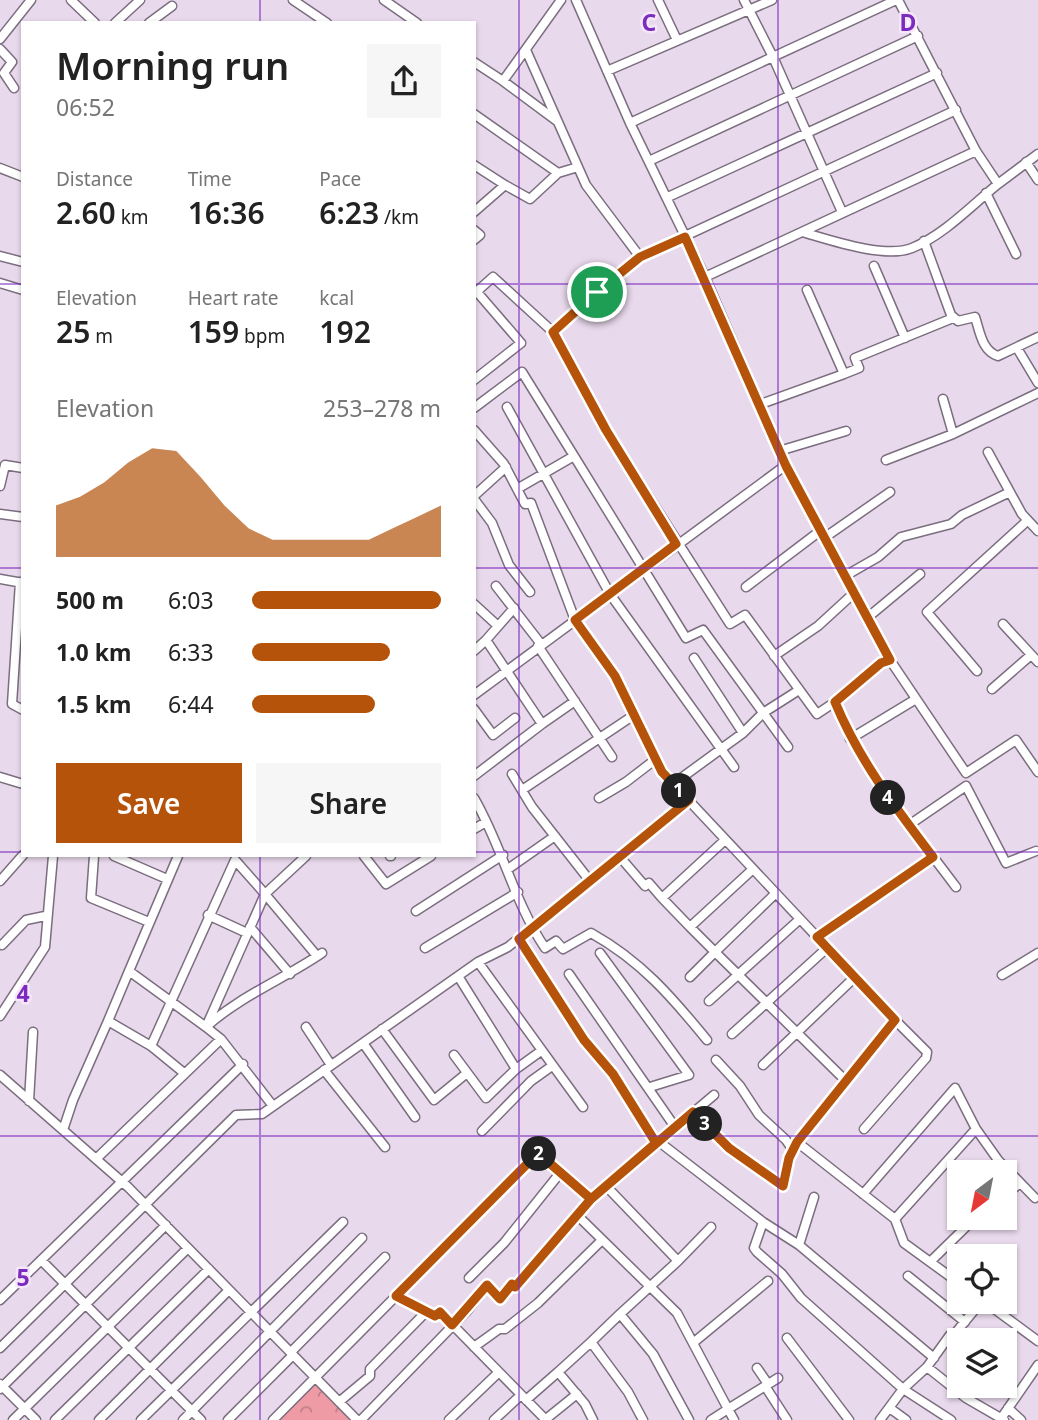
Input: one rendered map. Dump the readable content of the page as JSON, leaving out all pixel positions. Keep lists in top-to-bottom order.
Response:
{
  "north": "bottom left",
  "page": {
    "heading": ["Morning run", "06:52"],
    "stats": [
      ["Distance", "2.60 km"],
      ["Time", "16:36"],
      ["Pace", "6:23 /km"],
      ["Elevation", "25 m"],
      ["Heart rate", "159 bpm"],
      ["kcal", "192"]
    ],
    "chart": ["Elevation", "253–278 m"],
    "list": [
      {
        "name": "500 m",
        "note": "6:03"
      },
      {
        "name": "1.0 km",
        "note": "6:33"
      },
      {
        "name": "1.5 km",
        "note": "6:44"
      }
    ],
    "buttons": ["Save", "Share"],
    "pins": [
      "1",
      "4",
      "3",
      "2"
    ]
  },
  "grid": {
    "columns": ["C", "D"],
    "rows": ["4", "5"]
  }
}
